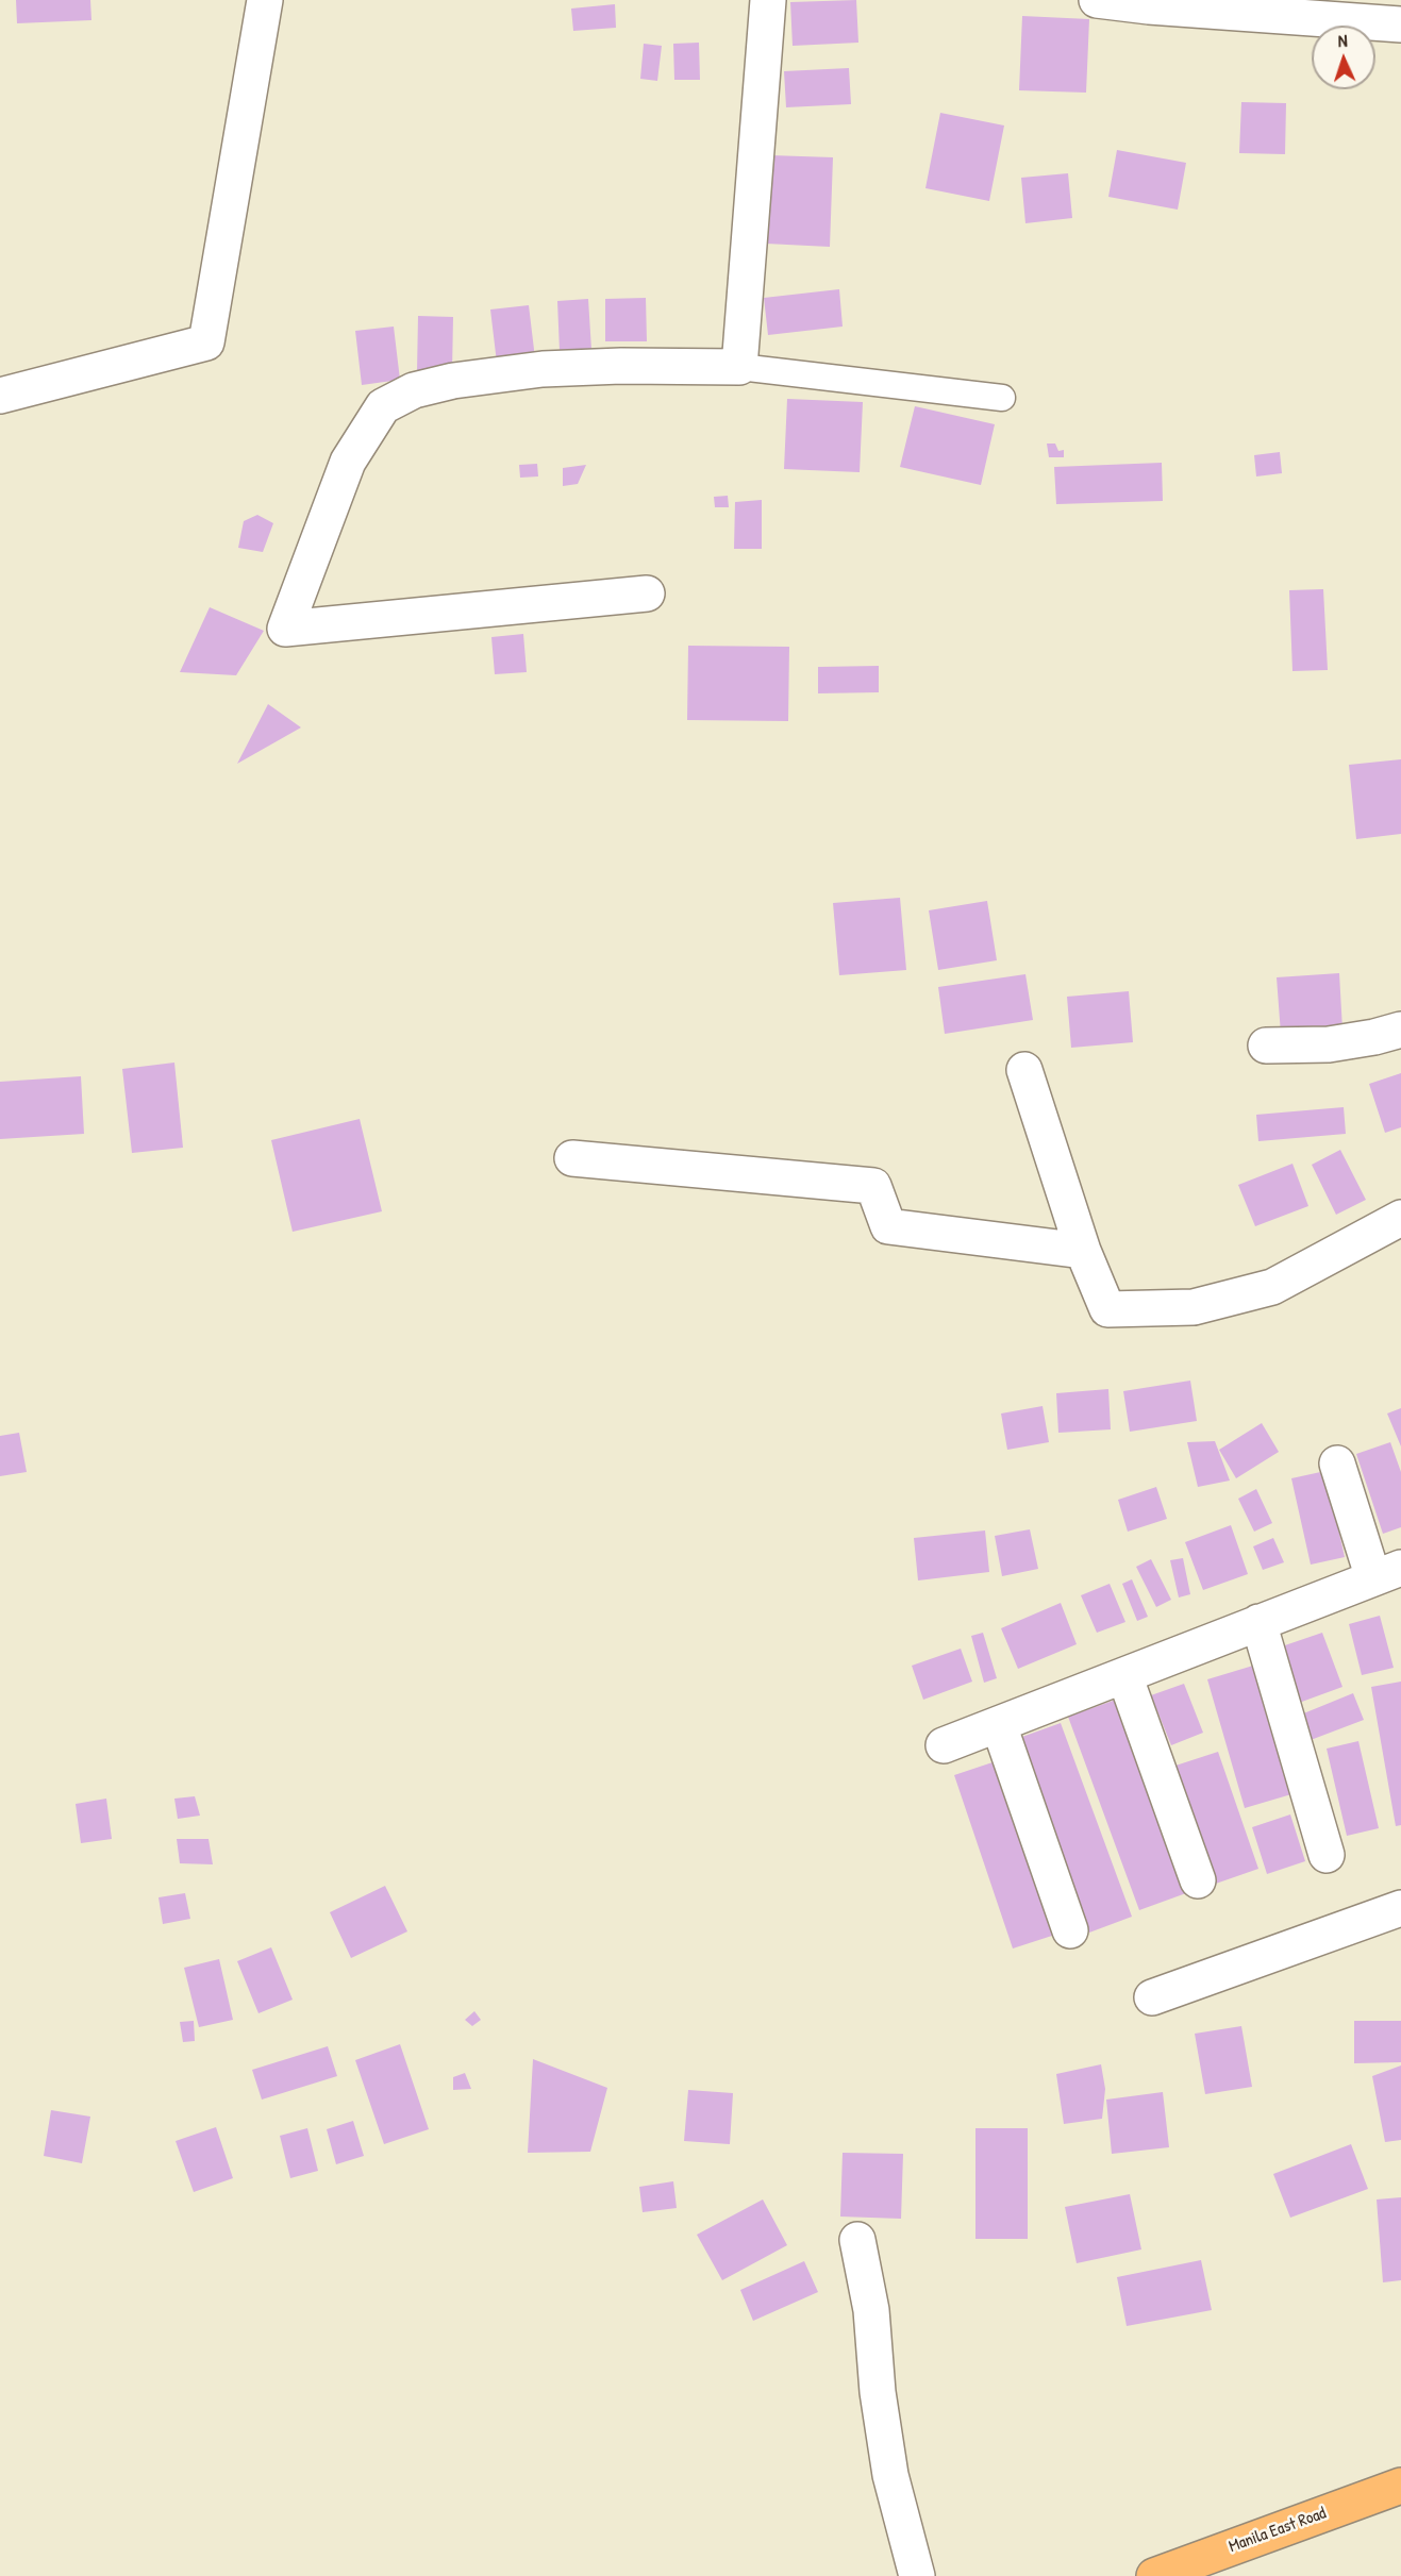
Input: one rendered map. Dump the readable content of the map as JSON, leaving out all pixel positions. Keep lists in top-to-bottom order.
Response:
{
  "streets": {
    "main road": ["Manila East Road"]
  },
  "north": "top"
}
